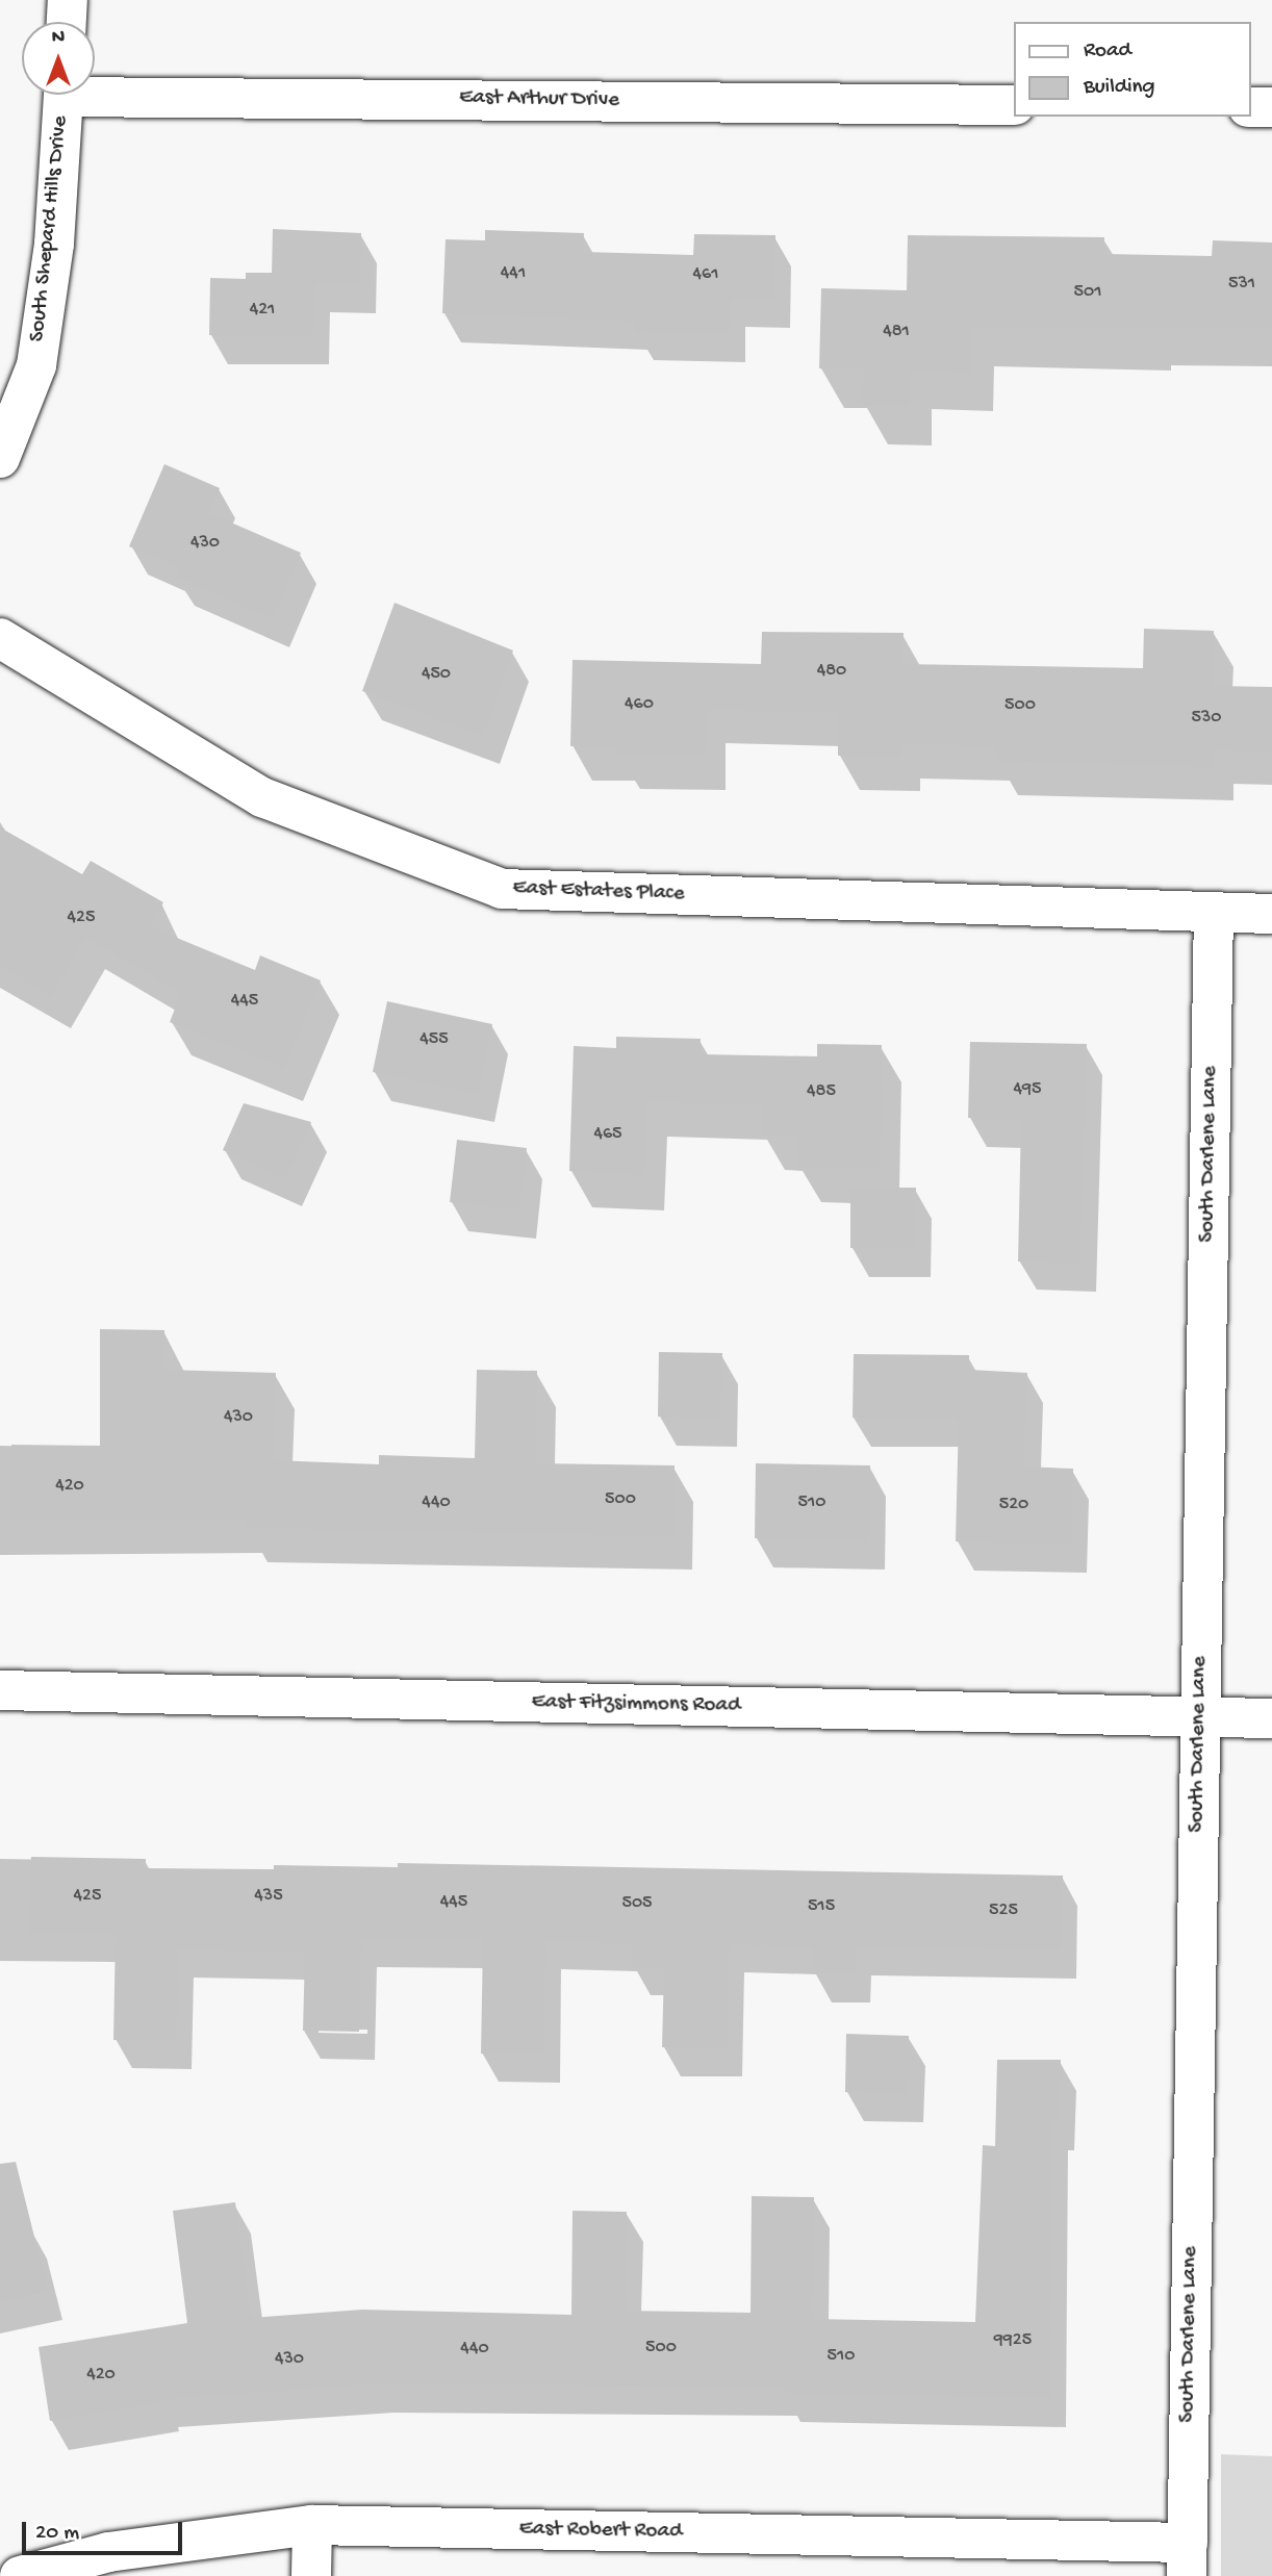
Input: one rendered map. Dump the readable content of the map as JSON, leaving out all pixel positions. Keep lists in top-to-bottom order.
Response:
{
  "streets": {
    "street": [
      "East Arthur Drive",
      "South Shepard Hills Drive",
      "East Estates Place",
      "South Darlene Lane",
      "East Fitzsimmons Road",
      "East Robert Road"
    ]
  },
  "crossings": [
    ["East Estates Place", "South Darlene Lane"],
    ["South Darlene Lane", "East Fitzsimmons Road"],
    ["South Darlene Lane", "East Robert Road"]
  ],
  "house_numbers": [
    "441",
    "461",
    "531",
    "501",
    "421",
    "481",
    "430",
    "480",
    "450",
    "460",
    "500",
    "530",
    "425",
    "445",
    "455",
    "495",
    "485",
    "465",
    "430",
    "420",
    "500",
    "440",
    "510",
    "520",
    "425",
    "435",
    "445",
    "505",
    "515",
    "525",
    "9925",
    "500",
    "440",
    "510",
    "430",
    "420"
  ],
  "legend": ["Road", "Building"],
  "scale_bar": "20 m",
  "north": "top"
}
